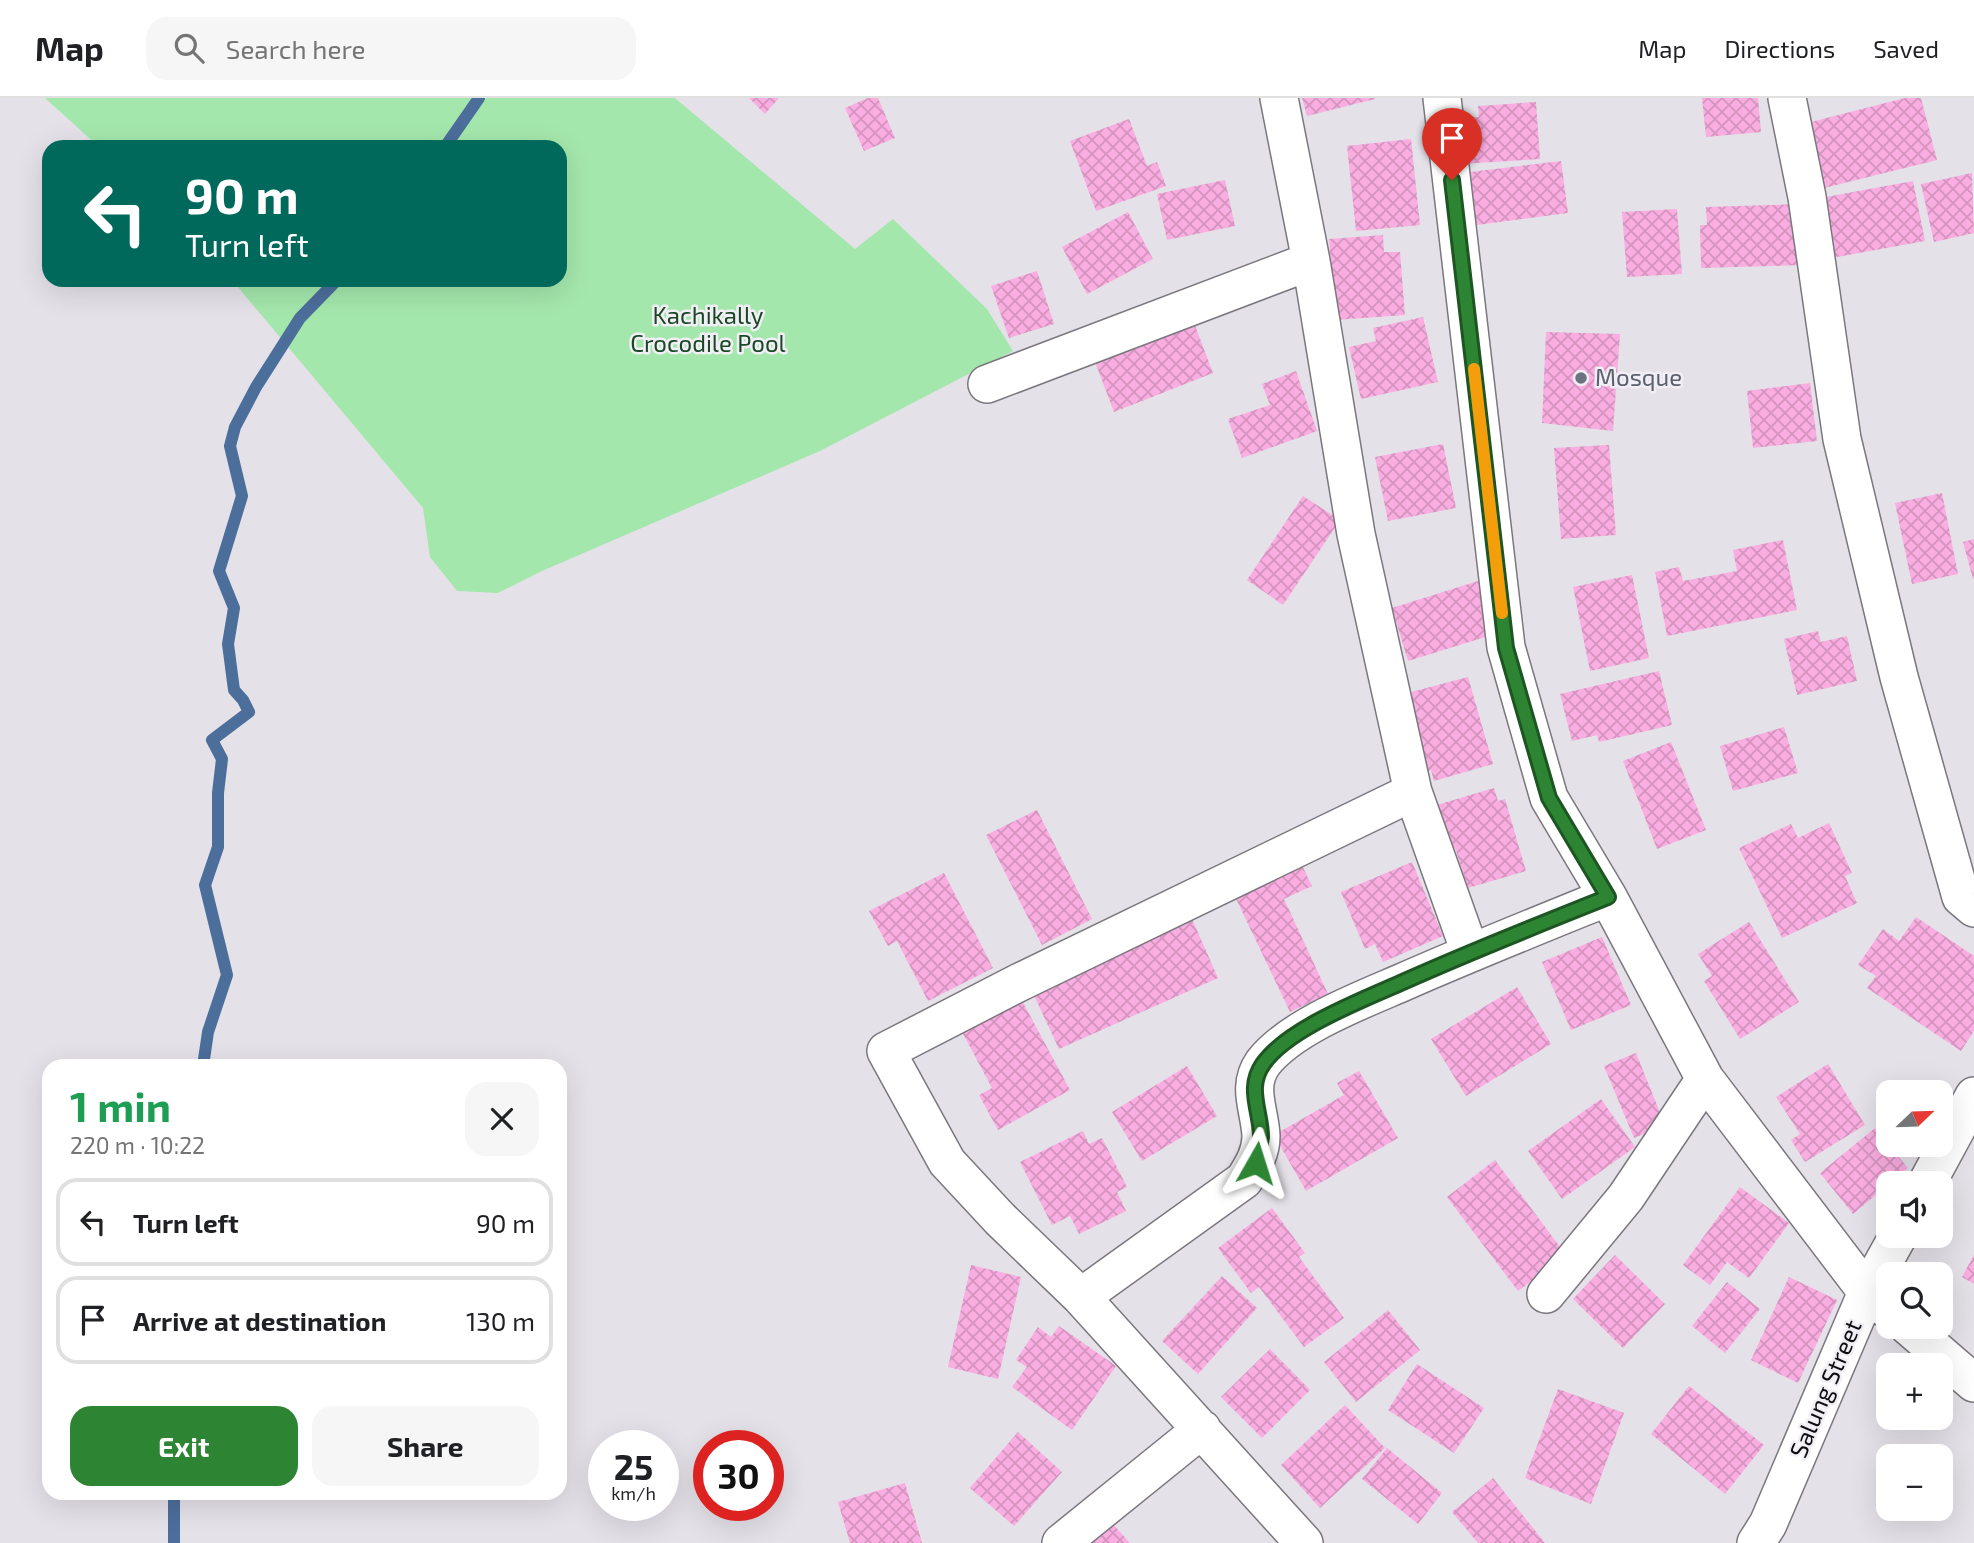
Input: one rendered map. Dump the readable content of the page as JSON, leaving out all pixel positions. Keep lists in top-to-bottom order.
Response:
{
  "streets": {
    "street": ["Salung Street"]
  },
  "parks": ["Kachikally Crocodile Pool"],
  "places": ["Mosque"],
  "north": "top right",
  "page": {
    "header": "Map",
    "search": "Search here",
    "nav": ["Map", "Directions", "Saved"],
    "turn": ["90 m", "Turn left"],
    "heading": ["1 min", "220 m · 10:22"],
    "map_buttons": ["+", "−"],
    "list": [
      {
        "name": "Turn left",
        "value": "90 m"
      },
      {
        "name": "Arrive at destination",
        "value": "130 m"
      }
    ],
    "buttons": ["Exit", "Share"],
    "speed": "25 km/h",
    "limit": "30"
  }
}
